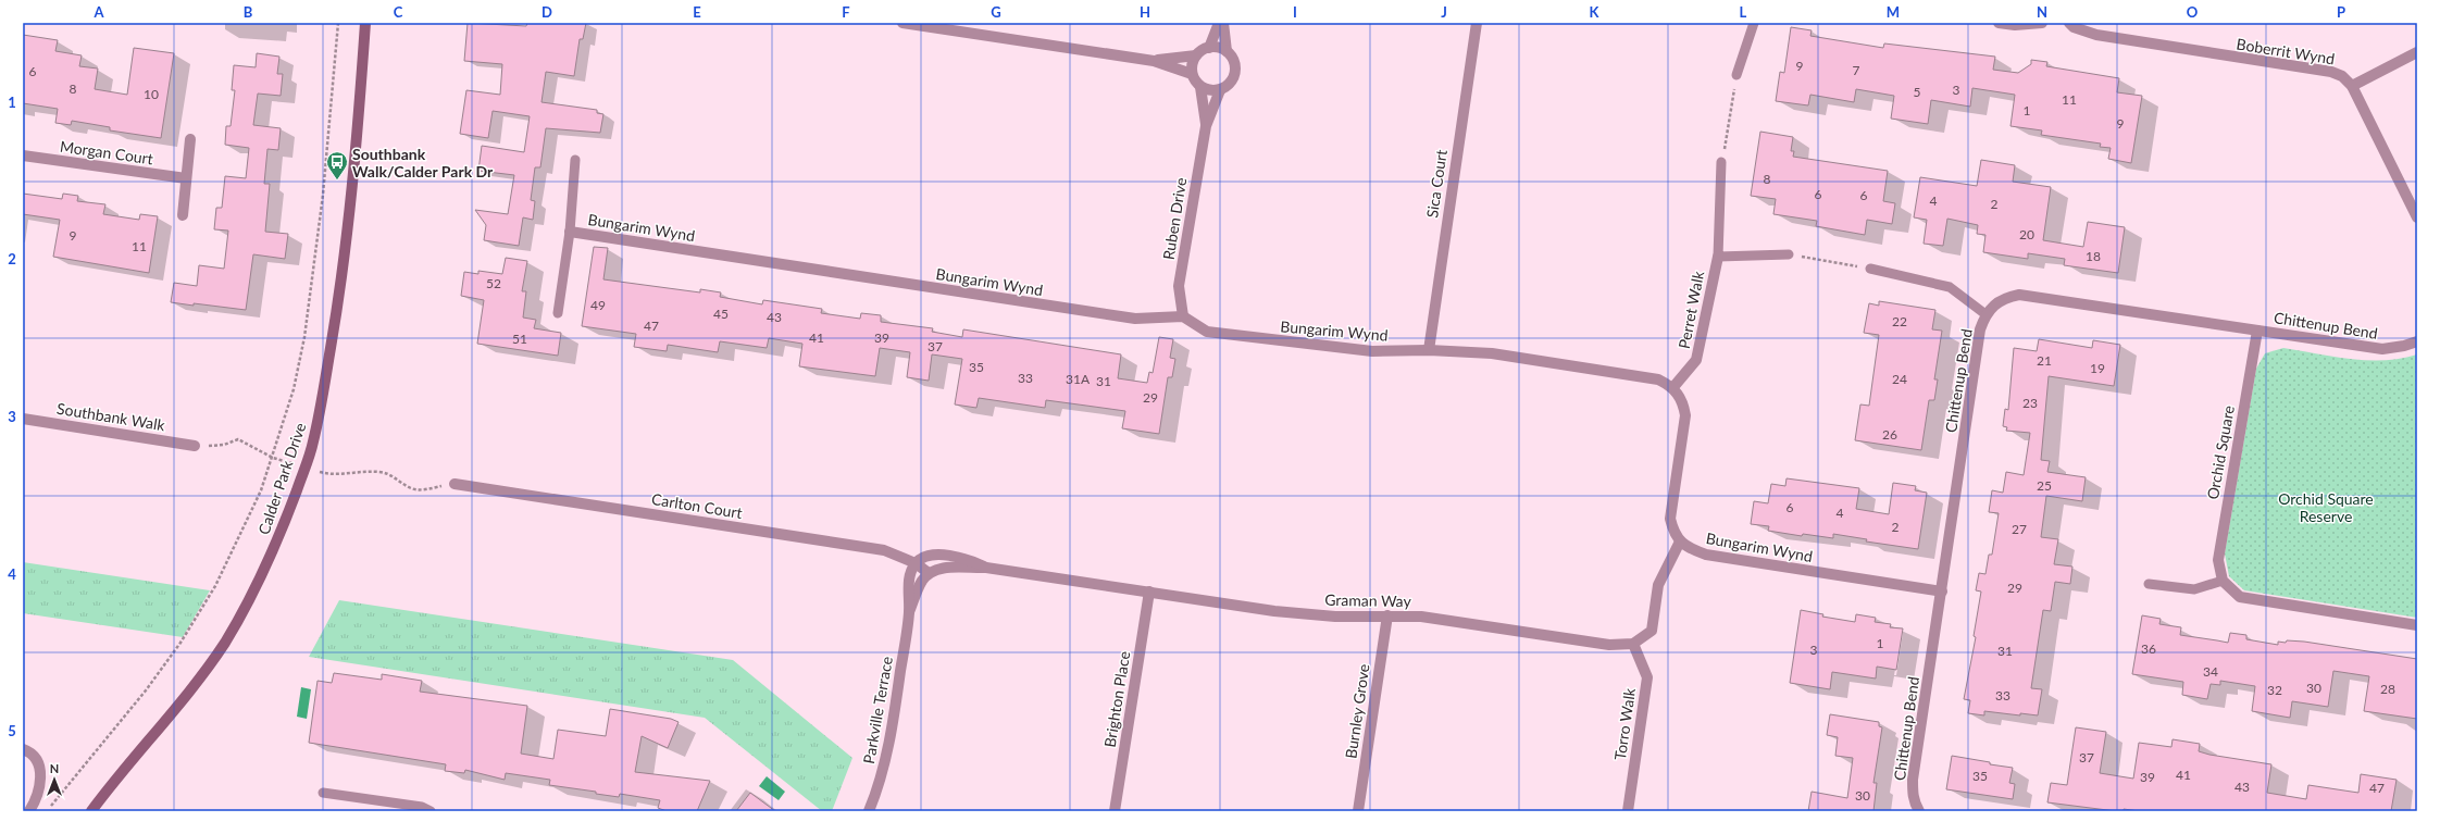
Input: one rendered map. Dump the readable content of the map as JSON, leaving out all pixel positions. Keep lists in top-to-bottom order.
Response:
{
  "streets": {
    "street": [
      "Boberrit Wynd",
      "Morgan Court",
      "Sica Court",
      "Ruben Drive",
      "Bungarim Wynd",
      "Perret Walk",
      "Chittenup Bend",
      "Southbank Walk",
      "Orchid Square",
      "Calder Park Drive",
      "Carlton Court",
      "Graman Way",
      "Brighton Place",
      "Parkville Terrace",
      "Burnley Grove",
      "Torro Walk"
    ]
  },
  "crossings": [
    ["Sica Court", "Bungarim Wynd"],
    ["Ruben Drive", "Bungarim Wynd"],
    ["Bungarim Wynd", "Perret Walk"],
    ["Bungarim Wynd", "Chittenup Bend"],
    ["Chittenup Bend", "Orchid Square"],
    ["Carlton Court", "Graman Way"],
    ["Carlton Court", "Parkville Terrace"],
    ["Graman Way", "Brighton Place"],
    ["Graman Way", "Parkville Terrace"],
    ["Graman Way", "Burnley Grove"],
    ["Graman Way", "Torro Walk"]
  ],
  "parks": ["Orchid Square Reserve"],
  "places": {
    "bus stop": ["Southbank Walk/Calder Park Dr"]
  },
  "house_numbers": [
    "9",
    "7",
    "6",
    "8",
    "3",
    "5",
    "10",
    "11",
    "1",
    "9",
    "8",
    "6",
    "6",
    "4",
    "2",
    "20",
    "9",
    "11",
    "18",
    "52",
    "49",
    "45",
    "43",
    "22",
    "47",
    "41",
    "39",
    "51",
    "37",
    "21",
    "35",
    "19",
    "33",
    "31A",
    "24",
    "31",
    "29",
    "23",
    "26",
    "25",
    "6",
    "4",
    "2",
    "27",
    "29",
    "1",
    "36",
    "3",
    "31",
    "34",
    "30",
    "28",
    "32",
    "33",
    "37",
    "41",
    "35",
    "39",
    "43",
    "47",
    "30"
  ],
  "north": "top",
  "grid": {
    "columns": [
      "A",
      "B",
      "C",
      "D",
      "E",
      "F",
      "G",
      "H",
      "I",
      "J",
      "K",
      "L",
      "M",
      "N",
      "O",
      "P"
    ],
    "rows": [
      "1",
      "2",
      "3",
      "4",
      "5"
    ]
  }
}
